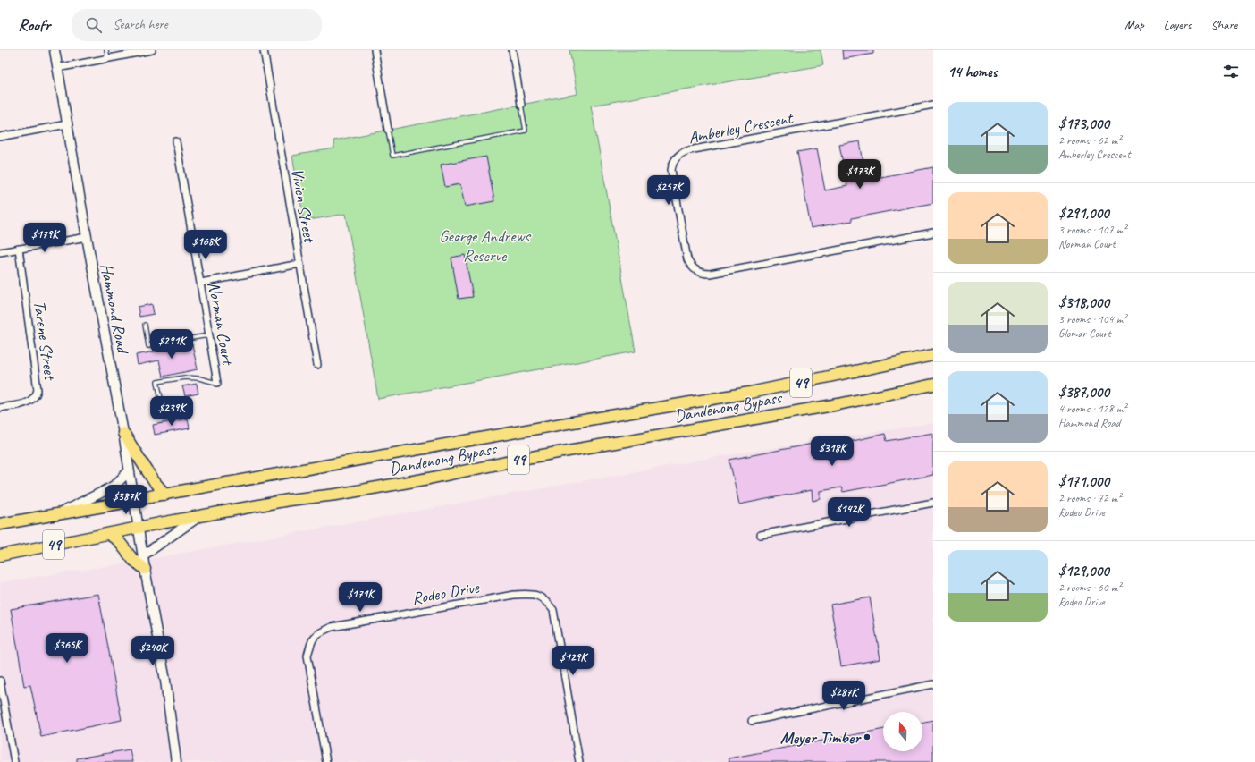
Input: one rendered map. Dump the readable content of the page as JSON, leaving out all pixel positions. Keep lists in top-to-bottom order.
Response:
{
  "streets": {
    "highway": ["49", "Dandenong Bypass"],
    "main road": ["Hammond Road"],
    "street": [
      "Amberley Crescent",
      "Vivien Street",
      "Norman Court",
      "Tarene Street",
      "Rodeo Drive"
    ]
  },
  "crossings": [
    ["Hammond Road", "Dandenong Bypass"]
  ],
  "parks": ["George Andrews Reserve"],
  "places": ["Meyer Timber"],
  "north": "top",
  "page": {
    "header": "Roofr",
    "search": "Search here",
    "nav": ["Map", "Layers", "Share"],
    "heading": "14 homes",
    "list": [
      {
        "name": "$173,000",
        "note": "2 rooms · 62 m² · Amberley Crescent"
      },
      {
        "name": "$291,000",
        "note": "3 rooms · 107 m² · Norman Court"
      },
      {
        "name": "$318,000",
        "note": "3 rooms · 104 m² · Glomar Court"
      },
      {
        "name": "$387,000",
        "note": "4 rooms · 128 m² · Hammond Road"
      },
      {
        "name": "$171,000",
        "note": "2 rooms · 72 m² · Rodeo Drive"
      },
      {
        "name": "$129,000",
        "note": "2 rooms · 60 m² · Rodeo Drive"
      }
    ],
    "price": [
      "$173K",
      "$257K",
      "$179K",
      "$168K",
      "$291K",
      "$239K",
      "$318K",
      "$387K",
      "$142K",
      "$171K",
      "$365K",
      "$240K",
      "$129K",
      "$287K"
    ]
  }
}
